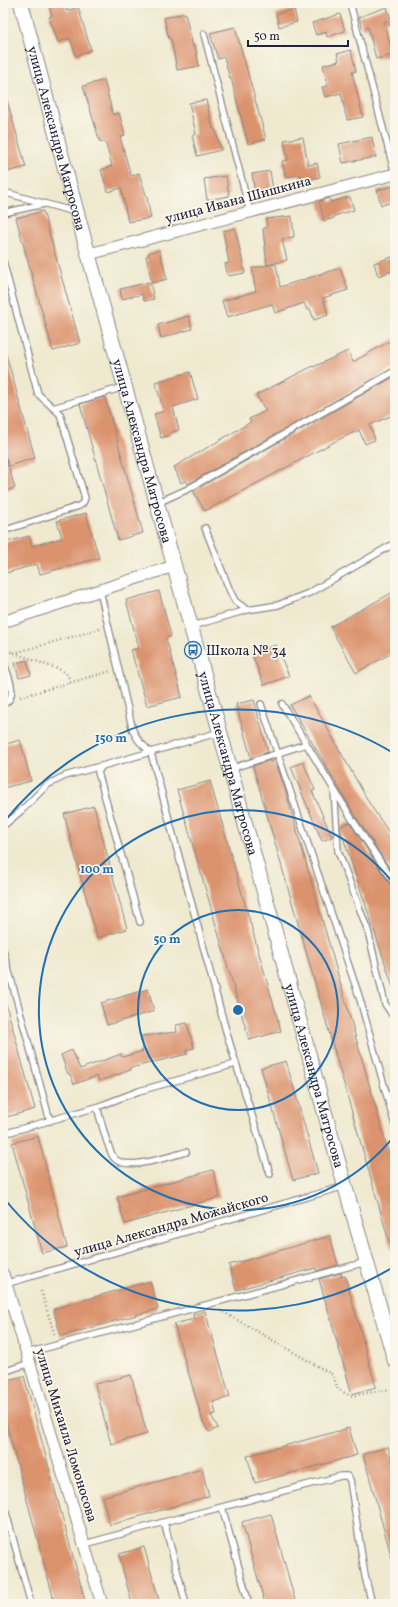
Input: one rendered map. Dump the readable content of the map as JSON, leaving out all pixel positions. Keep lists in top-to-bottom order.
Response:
{
  "streets": {
    "street": ["улица Александра Матросова", "улица Ивана Шишкина", "улица Михаила Ломоносова"],
    "lane": ["улица Александра Можайского"]
  },
  "crossings": [
    ["улица Александра Матросова", "улица Ивана Шишкина"],
    ["улица Александра Матросова", "улица Александра Можайского"],
    ["улица Александра Можайского", "улица Михаила Ломоносова"]
  ],
  "places": {
    "bus stop": ["Школа № 34"]
  },
  "scale_bar": "50 m",
  "rings": ["150 m", "100 m", "50 m"]
}
